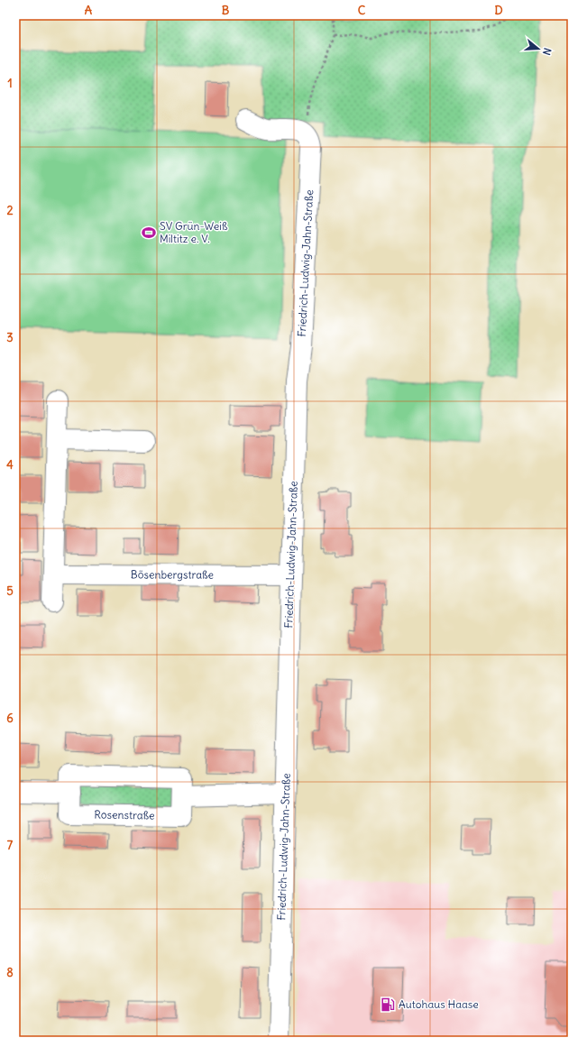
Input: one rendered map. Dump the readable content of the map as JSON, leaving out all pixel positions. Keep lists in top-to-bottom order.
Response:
{
  "streets": {
    "street": ["Friedrich-Ludwig-Jahn-Straße", "Bösenbergstraße", "Rosenstraße"]
  },
  "crossings": [
    ["Friedrich-Ludwig-Jahn-Straße", "Bösenbergstraße"]
  ],
  "places": {
    "sports": ["SV Grün-Weiß Miltitz e. V."],
    "fuel station": ["Autohaus Haase"]
  },
  "north": "right",
  "grid": {
    "columns": [
      "A",
      "B",
      "C",
      "D"
    ],
    "rows": [
      "1",
      "2",
      "3",
      "4",
      "5",
      "6",
      "7",
      "8"
    ]
  }
}
